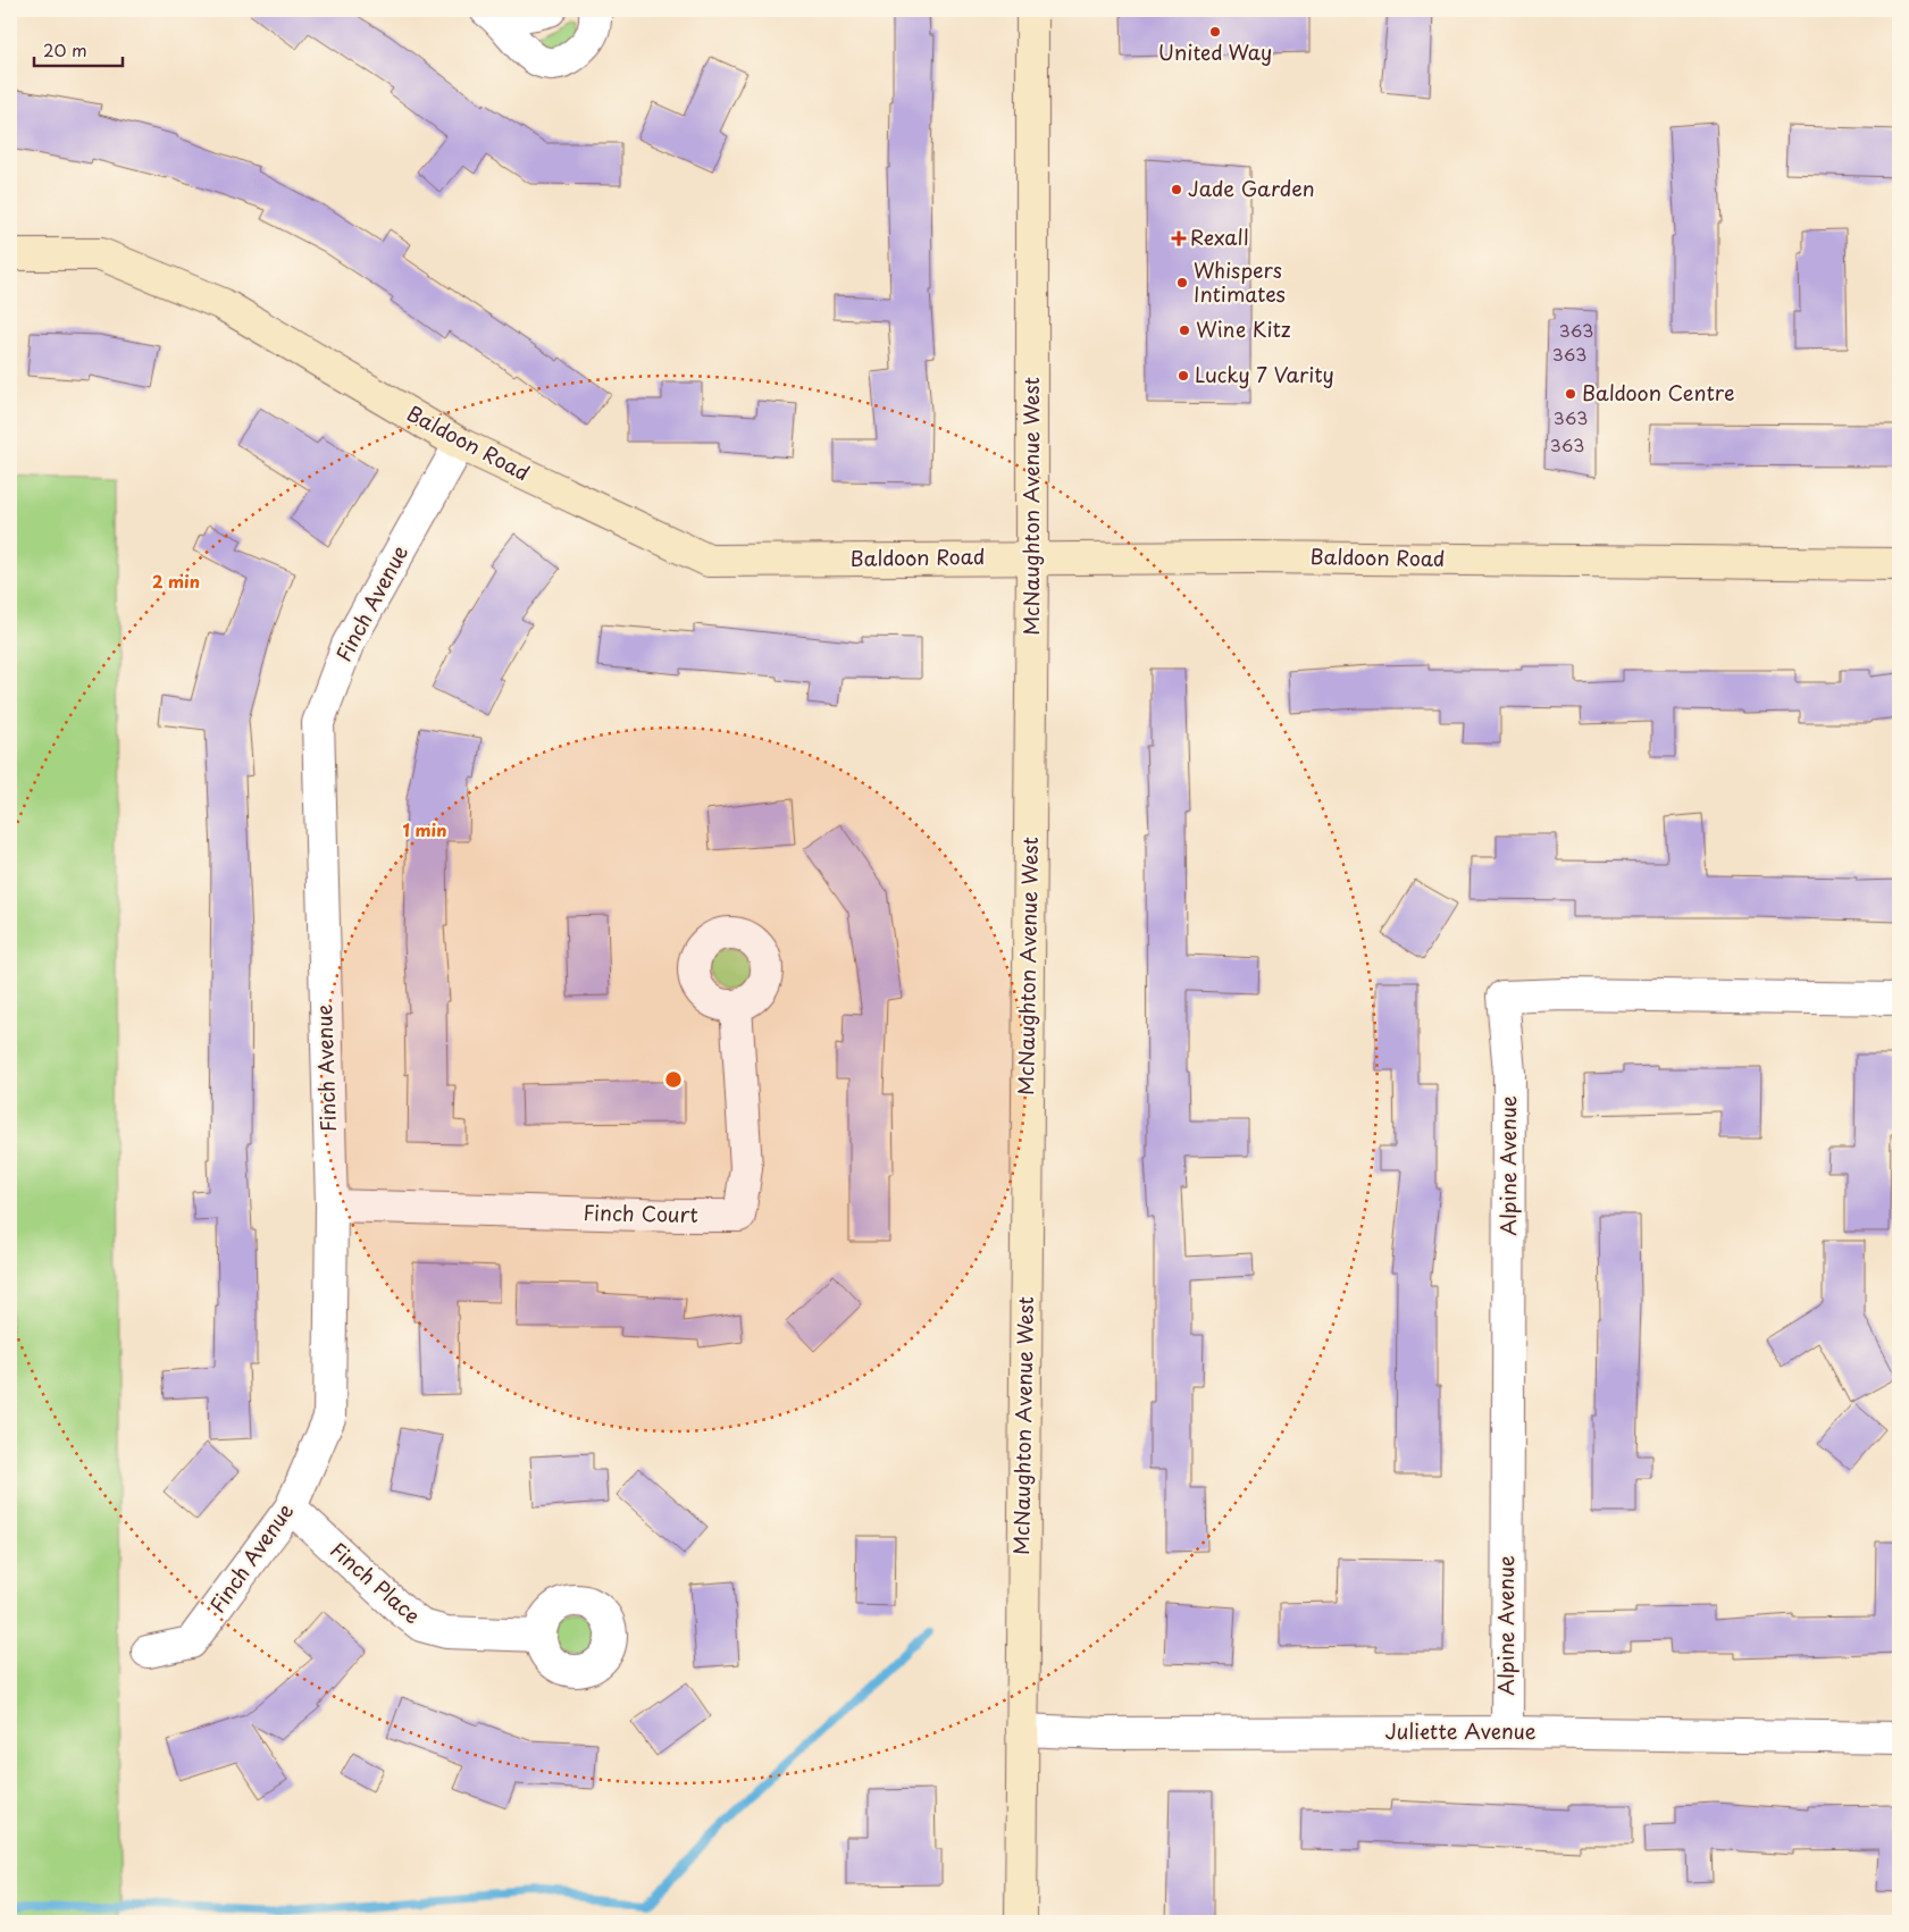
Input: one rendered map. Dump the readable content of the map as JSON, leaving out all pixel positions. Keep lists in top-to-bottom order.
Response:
{
  "streets": {
    "street": [
      "Baldoon Road",
      "McNaughton Avenue West",
      "Finch Avenue",
      "Alpine Avenue",
      "Finch Court",
      "Finch Place",
      "Juliette Avenue"
    ]
  },
  "crossings": [
    ["Baldoon Road", "McNaughton Avenue West"],
    ["Baldoon Road", "Finch Avenue"],
    ["McNaughton Avenue West", "Juliette Avenue"],
    ["Finch Avenue", "Finch Court"],
    ["Finch Avenue", "Finch Place"],
    ["Alpine Avenue", "Juliette Avenue"]
  ],
  "places": {
    "other": [
      "United Way",
      "Jade Garden",
      "Whispers Intimates",
      "Wine Kitz",
      "Lucky 7 Varity",
      "Baldoon Centre"
    ],
    "health": ["Rexall"]
  },
  "house_numbers": [
    "363",
    "363",
    "363",
    "363"
  ],
  "scale_bar": "20 m",
  "rings": ["2 min", "1 min"]
}
